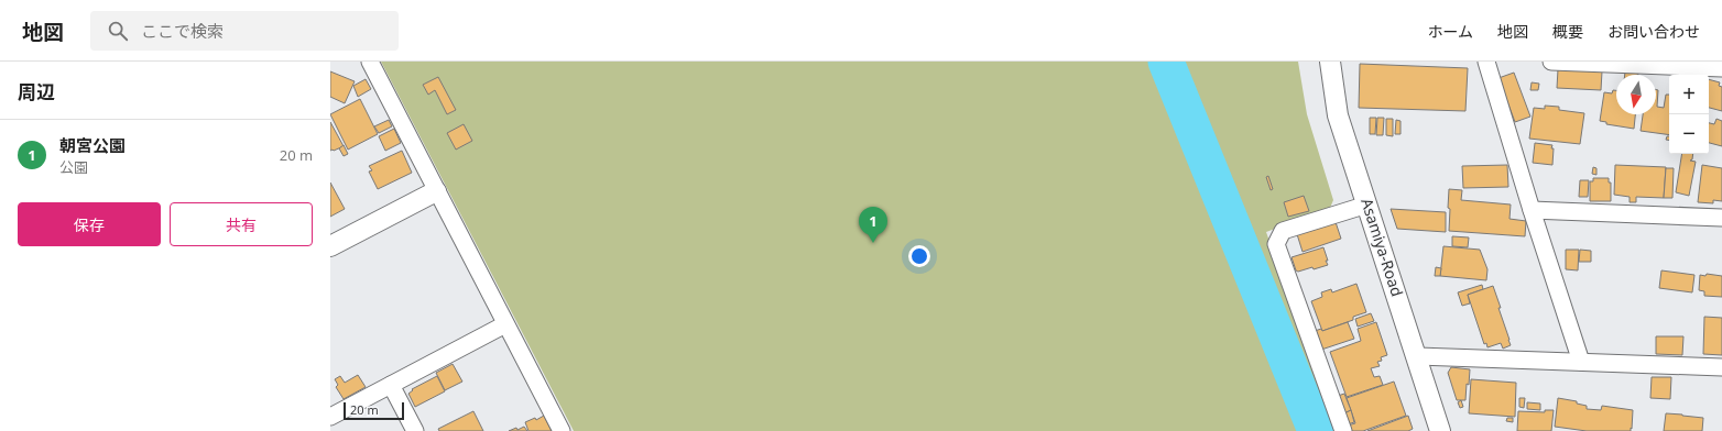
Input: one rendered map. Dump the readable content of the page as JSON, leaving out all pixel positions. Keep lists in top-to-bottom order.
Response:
{
  "streets": {
    "street": ["Asamiya-Road"]
  },
  "scale_bar": "20 m",
  "north": "bottom",
  "page": {
    "header": "地図",
    "search": "ここで検索",
    "nav": [
      "ホーム",
      "地図",
      "概要",
      "お問い合わせ"
    ],
    "heading": "周辺",
    "map_buttons": ["+", "−"],
    "list": [
      {
        "mark": "1",
        "name": "朝宮公園",
        "note": "公園",
        "value": "20 m"
      }
    ],
    "buttons": ["保存", "共有"],
    "pins": "1",
    "scale": "20 m"
  }
}
